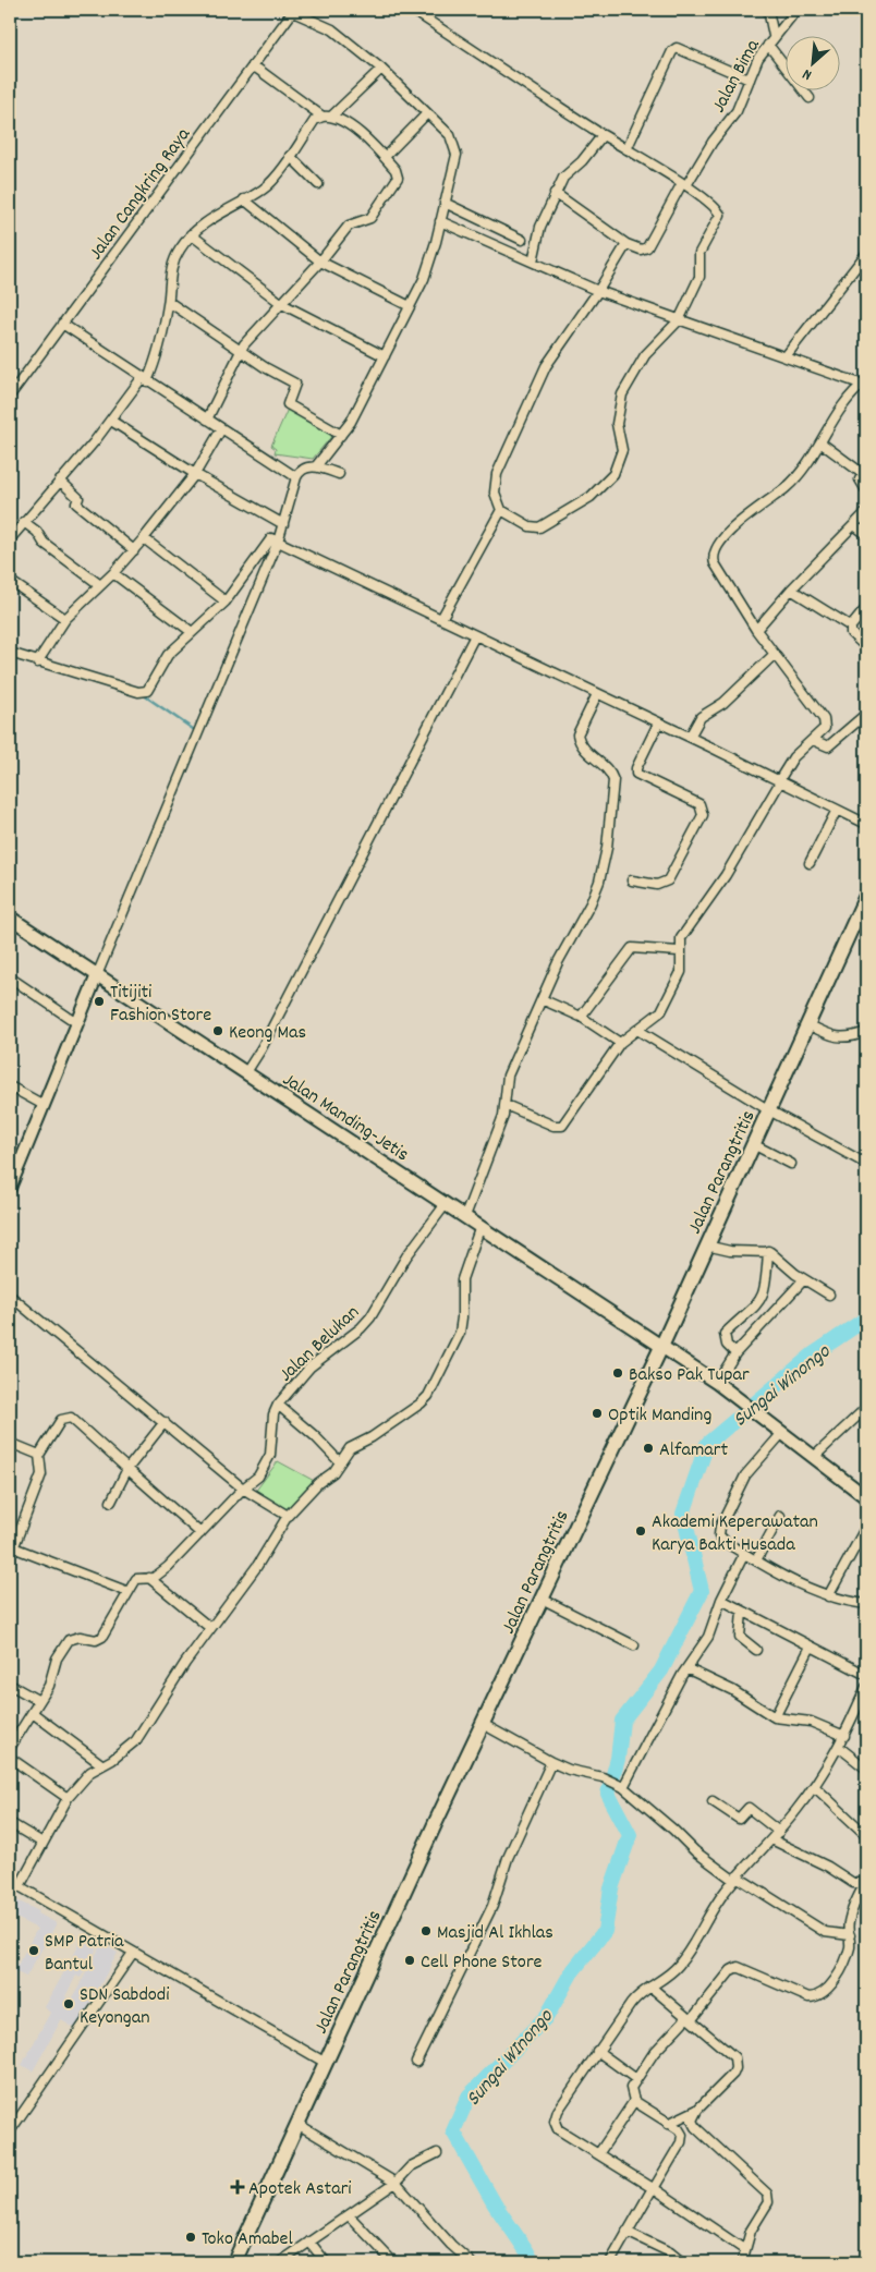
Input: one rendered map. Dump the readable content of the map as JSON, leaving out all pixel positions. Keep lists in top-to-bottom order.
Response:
{
  "streets": {
    "main road": ["Jalan Manding-Jetis", "Jalan Parangtritis"],
    "street": ["Jalan Bima", "Jalan Cangkring Raya", "Jalan Belukan"]
  },
  "crossings": [
    ["Jalan Manding-Jetis", "Jalan Parangtritis"],
    ["Jalan Manding-Jetis", "Jalan Belukan"]
  ],
  "water": ["Sungai Winongo", "Sungai WInongo"],
  "places": {
    "other": [
      "Titijiti Fashion Store",
      "Keong Mas",
      "Bakso Pak Tupar",
      "Optik Manding",
      "Alfamart",
      "Akademi Keperawatan Karya Bakti Husada",
      "Masjid Al Ikhlas",
      "SMP Patria Bantul",
      "Cell Phone Store",
      "SDN Sabdodi Keyongan",
      "Toko Amabel"
    ],
    "health": ["Apotek Astari"]
  },
  "north": "bottom left"
}
